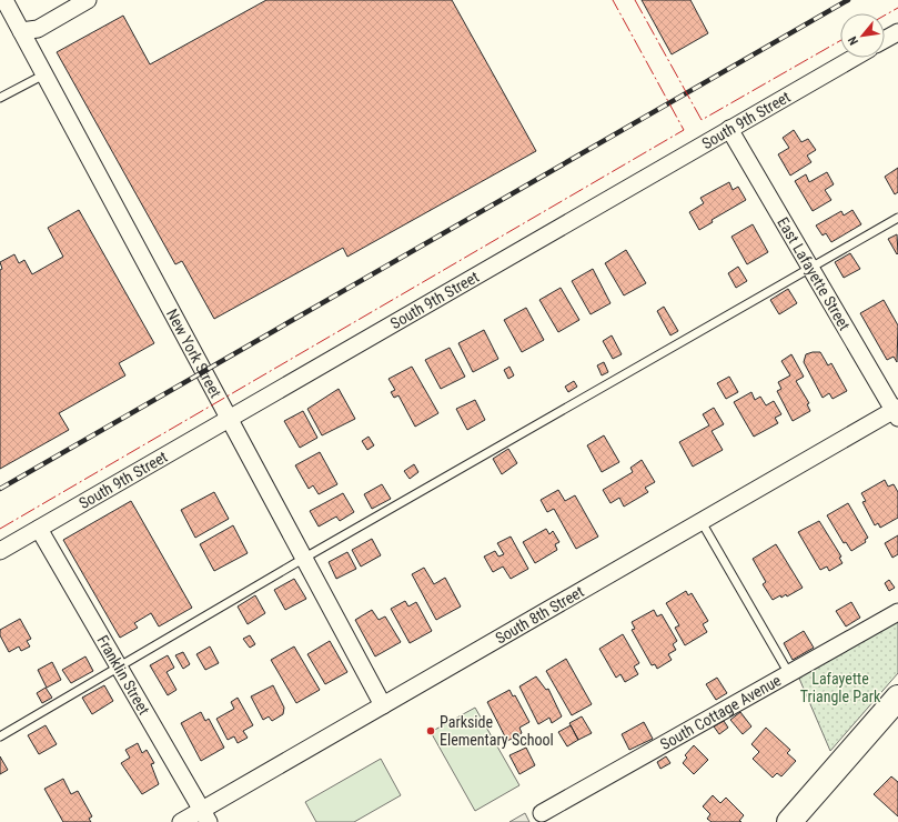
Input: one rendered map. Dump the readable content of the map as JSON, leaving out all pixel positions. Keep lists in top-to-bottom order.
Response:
{
  "streets": {
    "street": [
      "South 9th Street",
      "East Lafayette Street",
      "New York Street",
      "South 8th Street",
      "Franklin Street",
      "South Cottage Avenue"
    ]
  },
  "crossings": [
    ["South 9th Street", "East Lafayette Street"],
    ["South 9th Street", "New York Street"],
    ["South 9th Street", "Franklin Street"],
    ["East Lafayette Street", "South 8th Street"],
    ["New York Street", "South 8th Street"],
    ["South 8th Street", "Franklin Street"]
  ],
  "parks": ["Lafayette Triangle Park"],
  "places": ["Parkside Elementary School"],
  "north": "bottom left"
}
